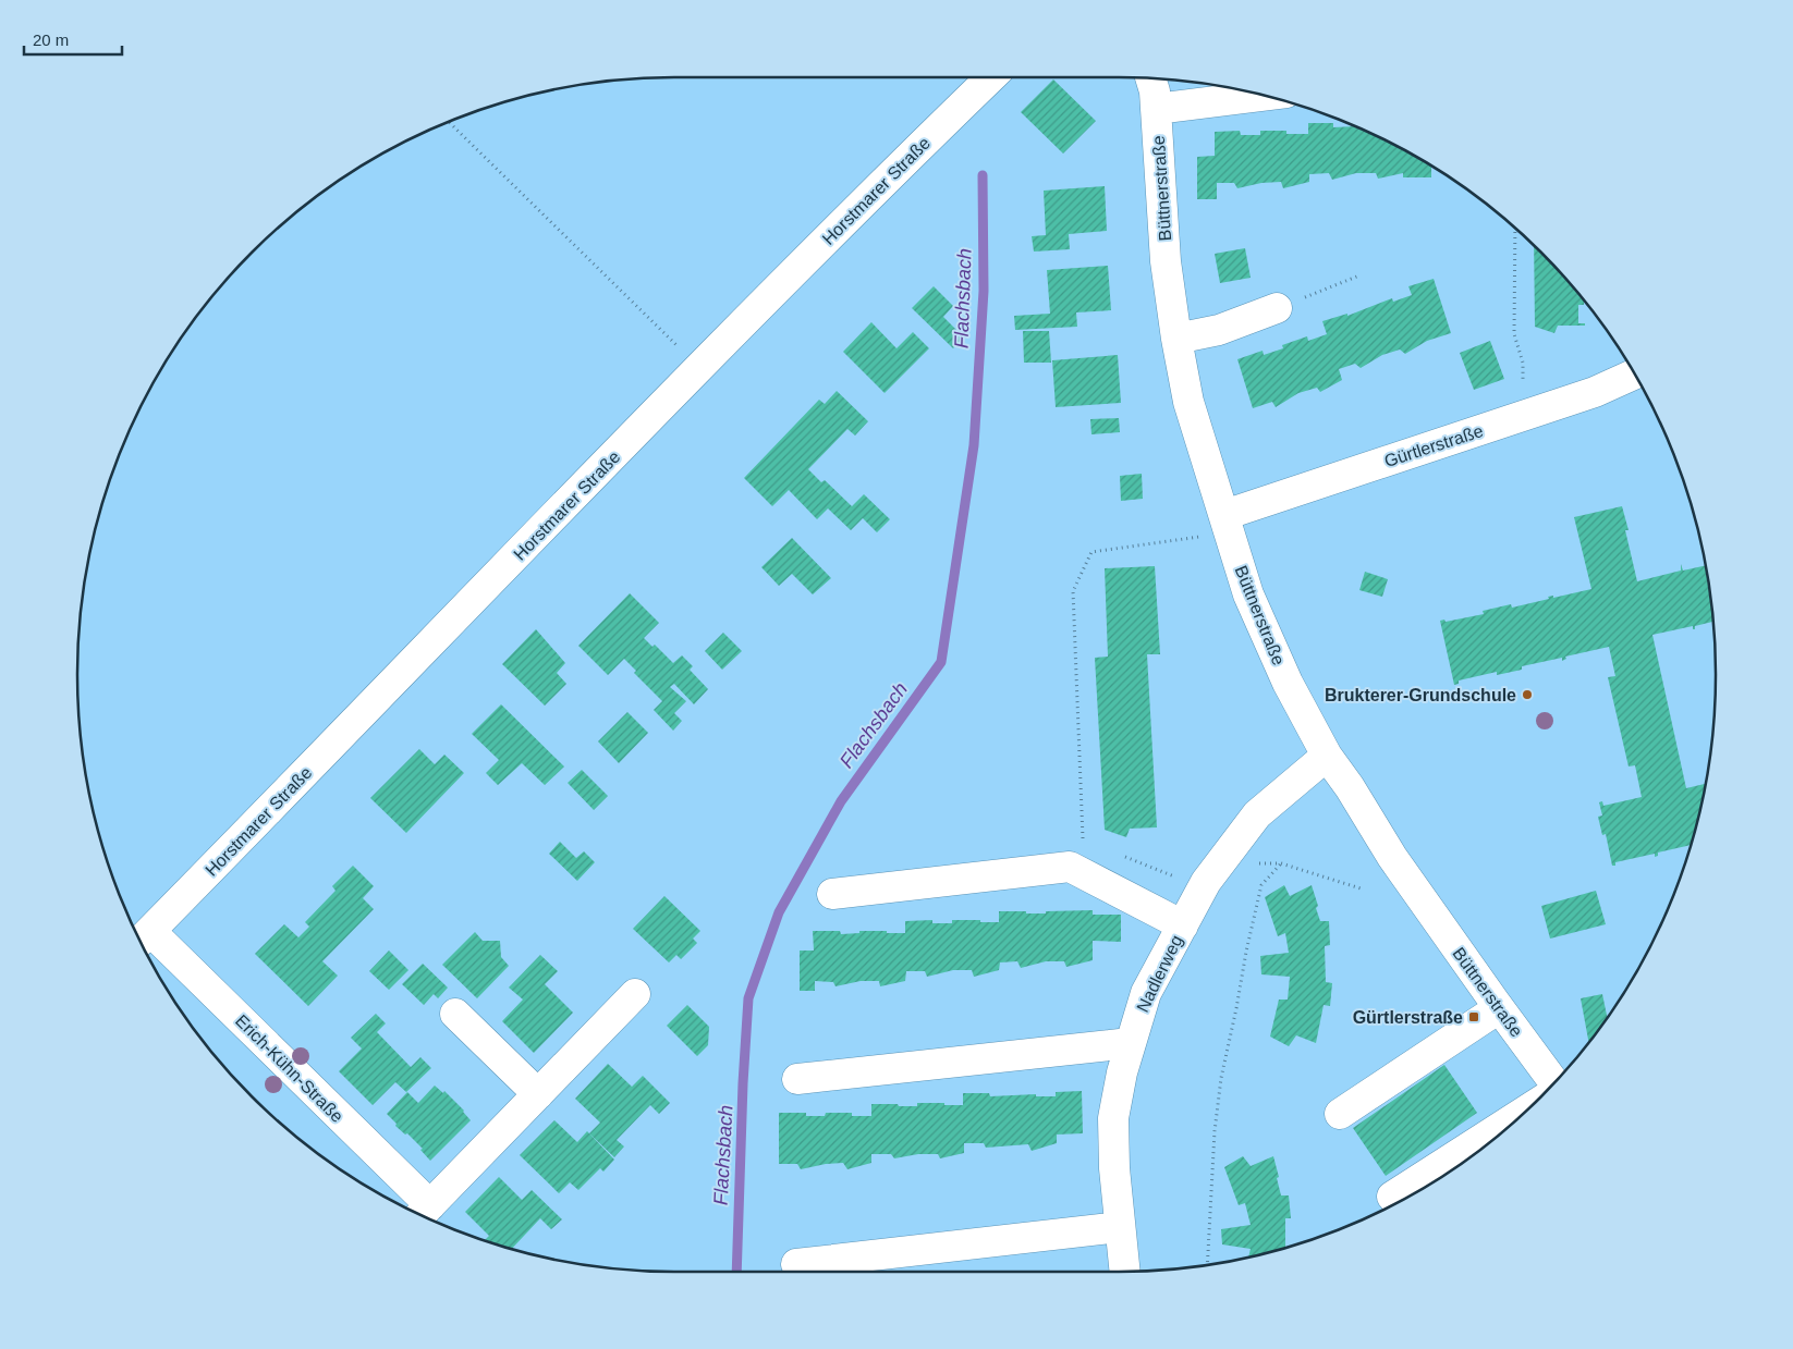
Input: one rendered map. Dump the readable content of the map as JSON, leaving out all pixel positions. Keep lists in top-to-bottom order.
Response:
{
  "streets": {
    "street": [
      "Büttnerstraße",
      "Horstmarer Straße",
      "Gürtlerstraße",
      "Nadlerweg",
      "Erich-Kühn-Straße"
    ]
  },
  "crossings": [
    ["Büttnerstraße", "Gürtlerstraße"],
    ["Büttnerstraße", "Nadlerweg"],
    ["Horstmarer Straße", "Erich-Kühn-Straße"]
  ],
  "water": ["Flachsbach"],
  "places": {
    "other": ["Brukterer-Grundschule"],
    "transit": ["Gürtlerstraße"]
  },
  "scale_bar": "20 m"
}
